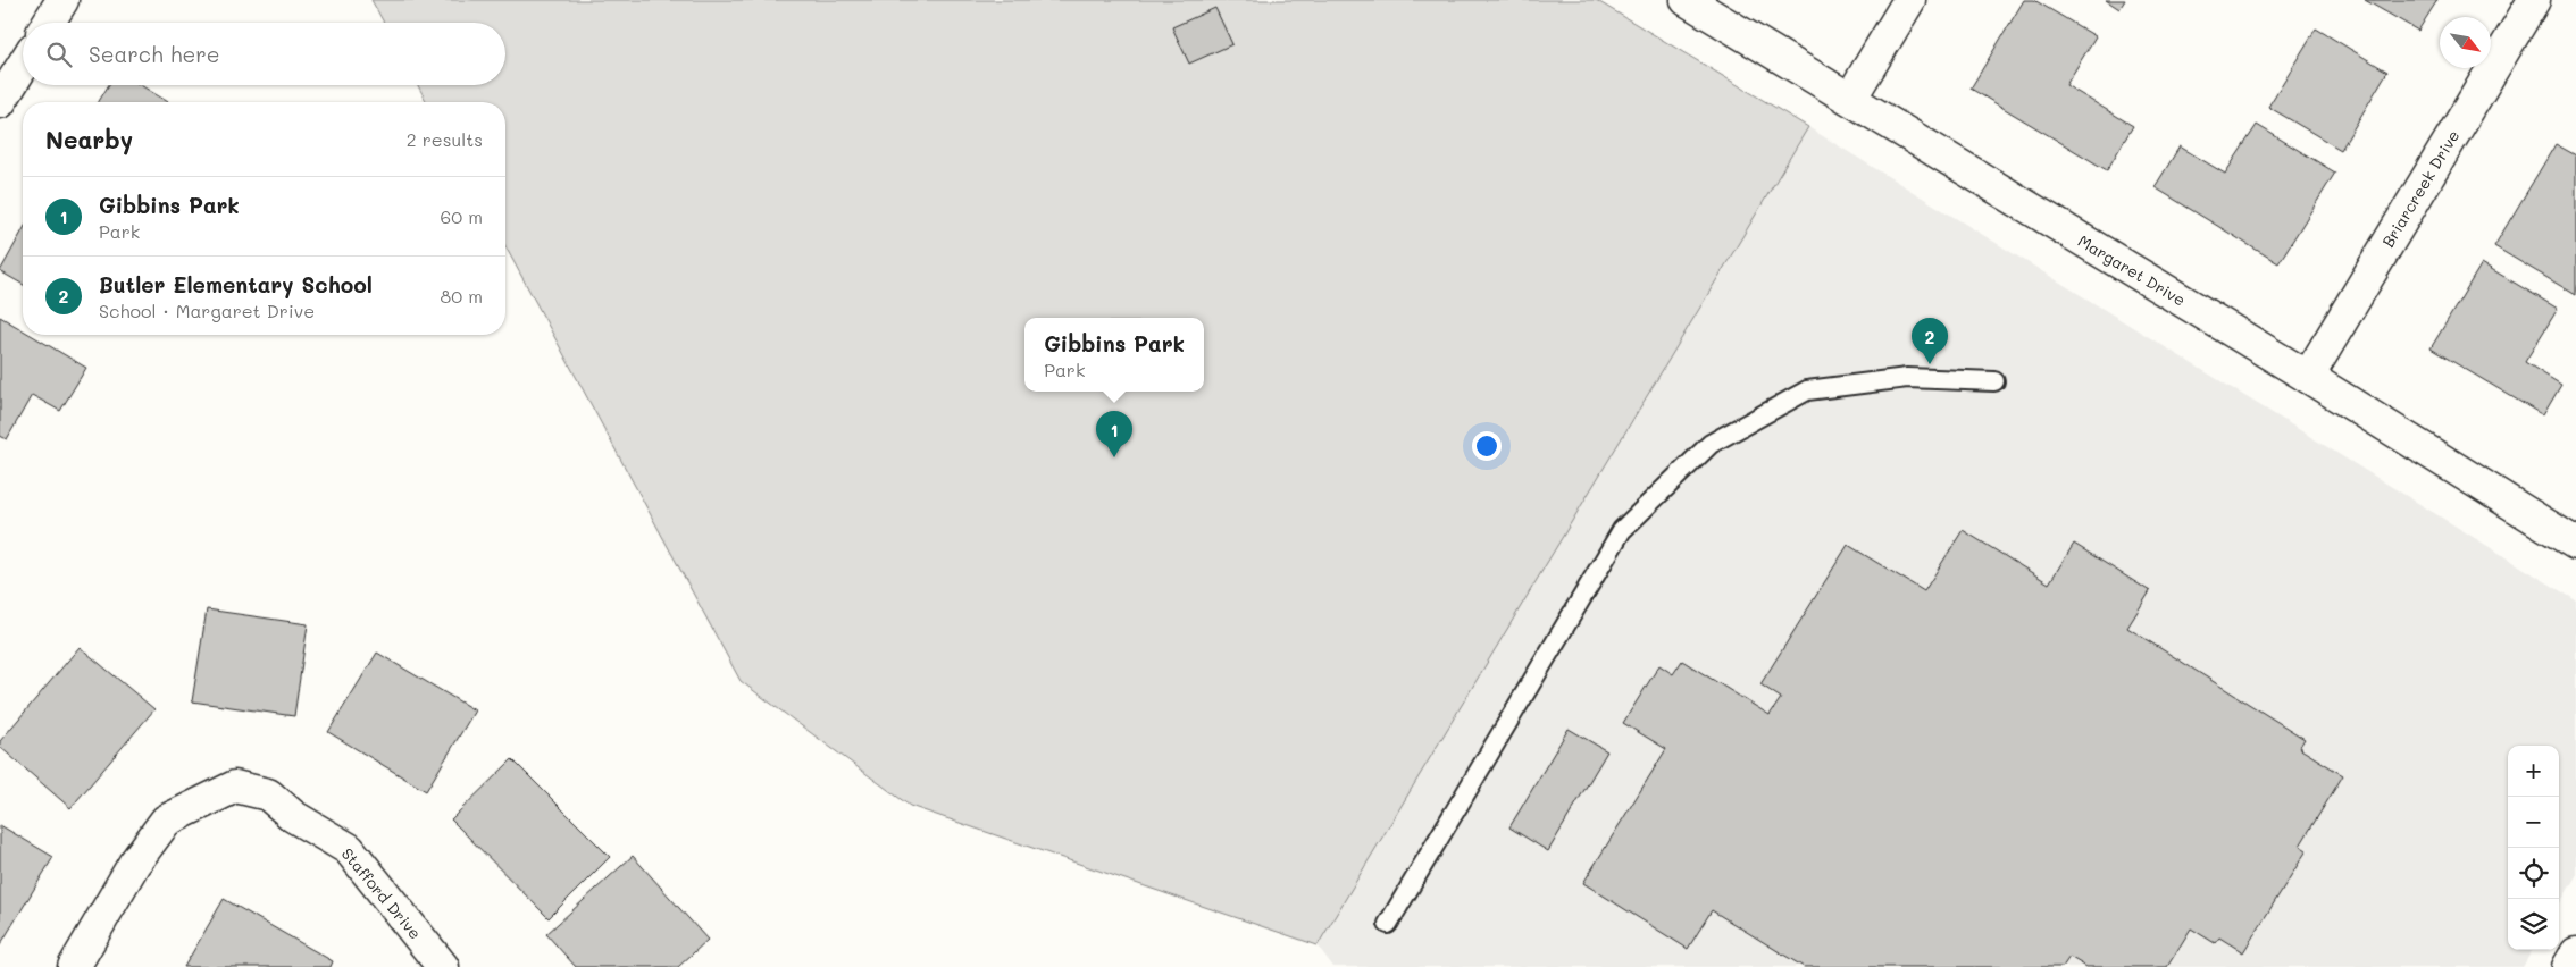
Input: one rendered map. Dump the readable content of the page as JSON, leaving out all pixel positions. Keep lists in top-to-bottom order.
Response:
{
  "streets": {
    "street": ["Briarcreek Drive", "Margaret Drive", "Stafford Drive"]
  },
  "crossings": [
    ["Briarcreek Drive", "Margaret Drive"]
  ],
  "north": "bottom right",
  "page": {
    "search": "Search here",
    "heading": ["Nearby", "2 results"],
    "list": [
      {
        "mark": "1",
        "name": "Gibbins Park",
        "note": "Park",
        "value": "60 m"
      },
      {
        "mark": "2",
        "name": "Butler Elementary School",
        "note": "School · Margaret Drive",
        "value": "80 m"
      }
    ],
    "popup": ["Gibbins Park", "Park"],
    "pins": ["2", "1"],
    "map_buttons": ["+", "−"]
  }
}
